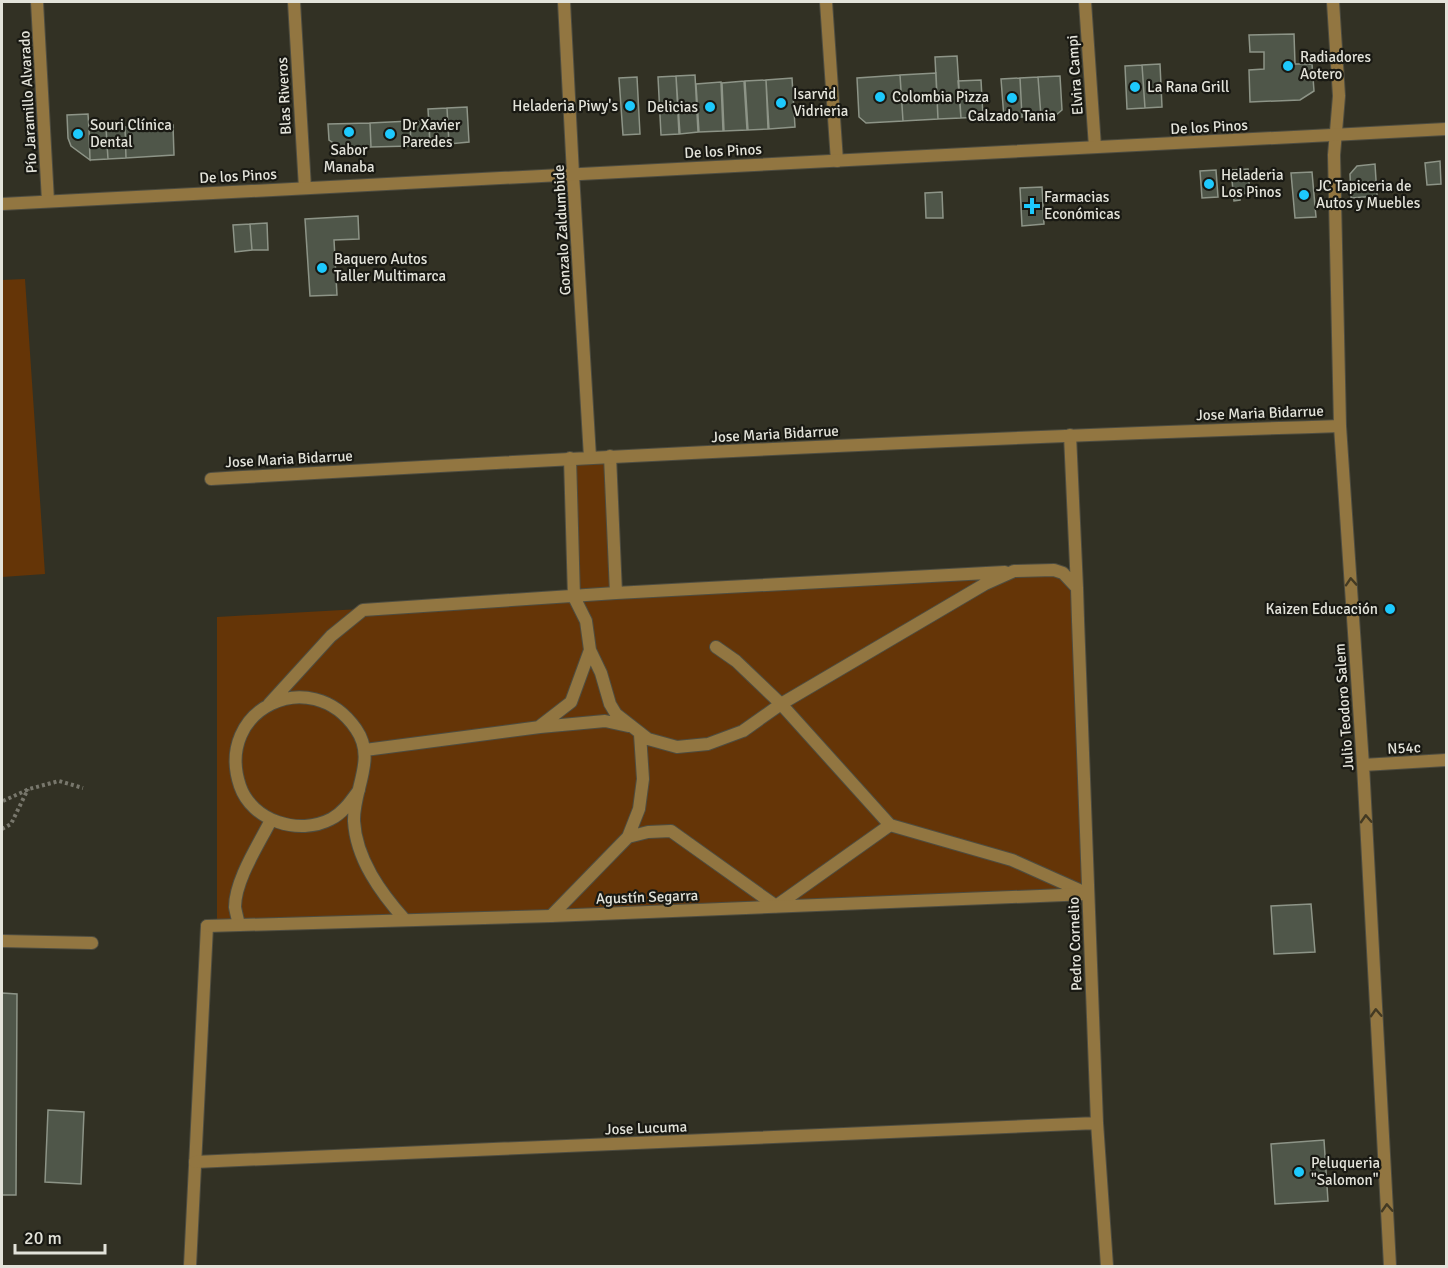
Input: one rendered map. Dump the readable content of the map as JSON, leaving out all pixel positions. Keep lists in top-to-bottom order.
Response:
{
  "streets": {
    "street": [
      "Elvira Campi",
      "Blas Riveros",
      "Pío Jaramillo Alvarado",
      "De los Pinos",
      "Gonzalo Zaldumbide",
      "Jose Maria Bidarrue",
      "Julio Teodoro Salem",
      "N54c",
      "Agustín Segarra",
      "Pedro Cornelio",
      "Jose Lucuma"
    ]
  },
  "crossings": [
    ["Elvira Campi", "De los Pinos"],
    ["Blas Riveros", "De los Pinos"],
    ["Pío Jaramillo Alvarado", "De los Pinos"],
    ["De los Pinos", "Gonzalo Zaldumbide"],
    ["De los Pinos", "Julio Teodoro Salem"],
    ["Gonzalo Zaldumbide", "Jose Maria Bidarrue"],
    ["Jose Maria Bidarrue", "Julio Teodoro Salem"],
    ["Jose Maria Bidarrue", "Pedro Cornelio"],
    ["Julio Teodoro Salem", "N54c"],
    ["Agustín Segarra", "Pedro Cornelio"],
    ["Agustín Segarra", "Jose Lucuma"],
    ["Pedro Cornelio", "Jose Lucuma"]
  ],
  "one_way": ["Julio Teodoro Salem"],
  "places": {
    "other": [
      "Radiadores Aotero",
      "La Rana Grill",
      "Colombia Pizza",
      "Calzado Tania",
      "Isarvid Vidrieria",
      "Heladeria Piwy's",
      "Delicias",
      "Sabor Manaba",
      "Souri Clínica Dental",
      "Dr Xavier Paredes",
      "Heladeria Los Pinos",
      "JC Tapiceria de Autos y Muebles",
      "Baquero Autos Taller Multimarca",
      "Kaizen Educación",
      "Peluqueria \"Salomon\""
    ],
    "health": ["Farmacias Económicas"]
  },
  "scale_bar": "20 m"
}
